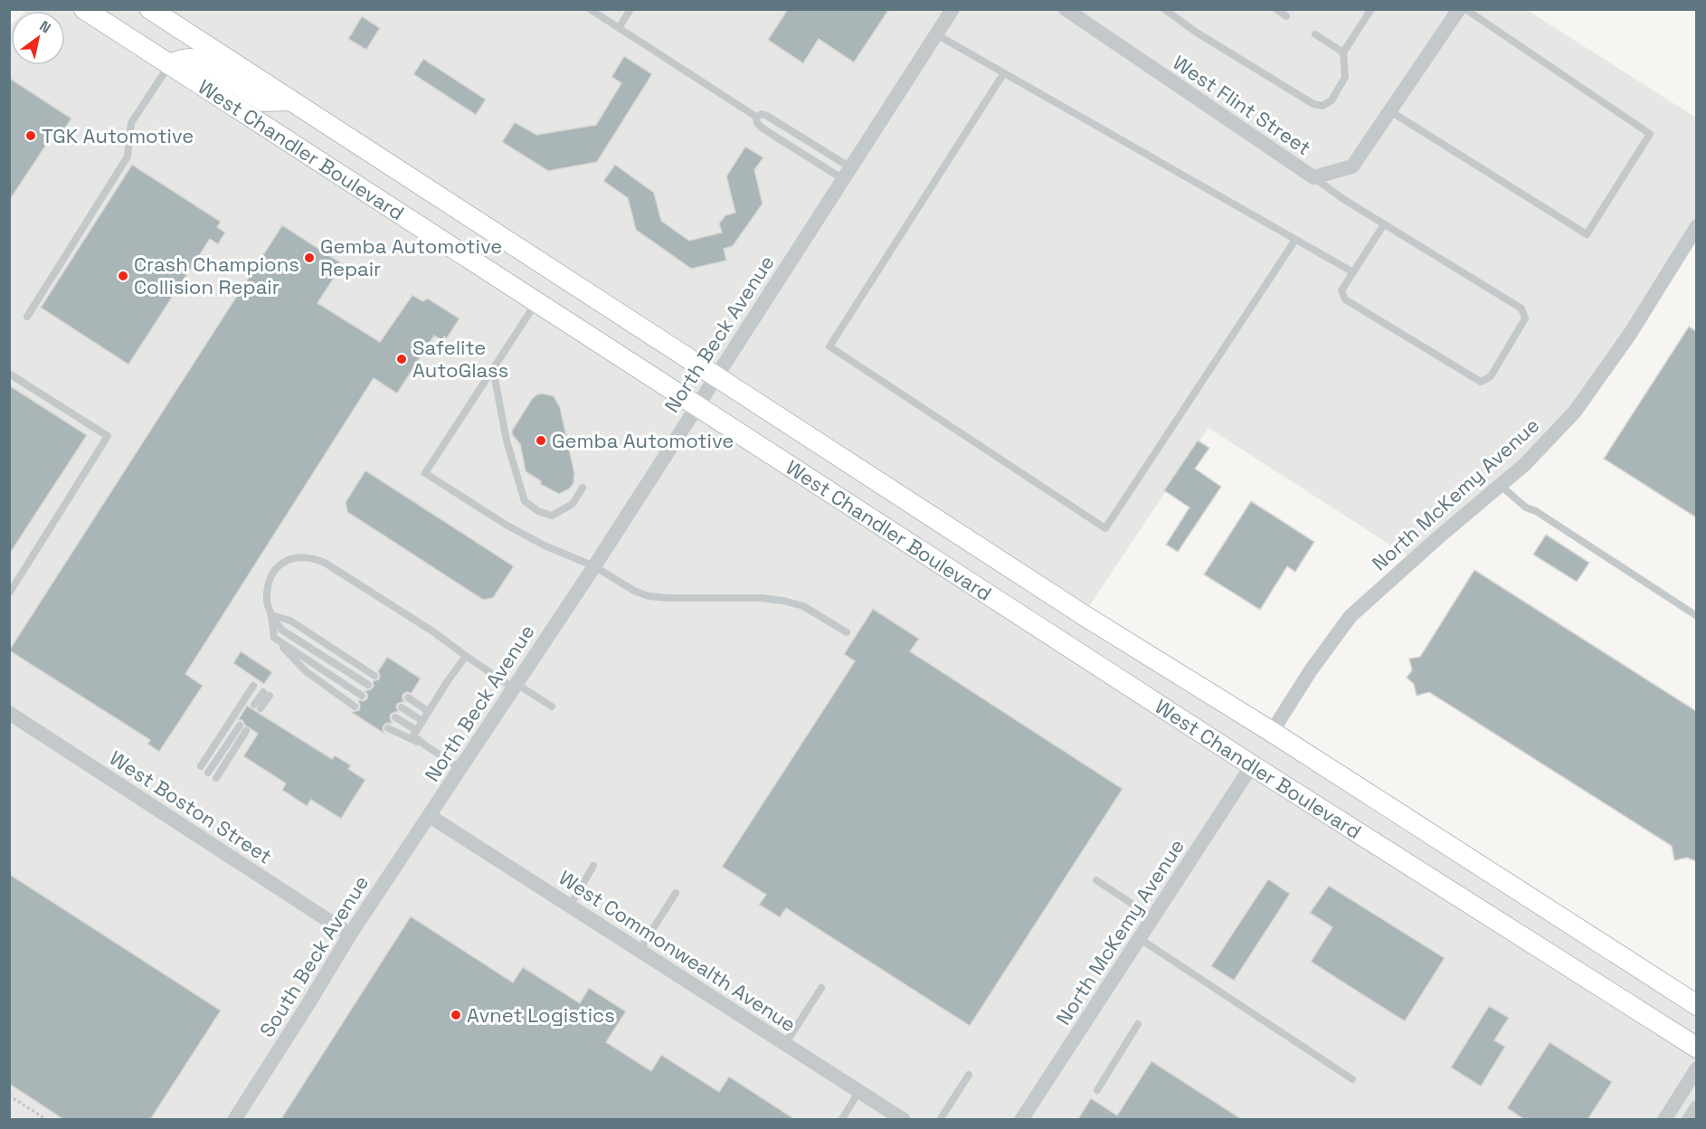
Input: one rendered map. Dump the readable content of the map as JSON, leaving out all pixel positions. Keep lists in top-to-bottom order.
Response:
{
  "streets": {
    "main road": ["West Chandler Boulevard"],
    "street": [
      "West Flint Street",
      "North Beck Avenue",
      "North McKemy Avenue",
      "West Boston Street",
      "West Commonwealth Avenue",
      "South Beck Avenue"
    ]
  },
  "crossings": [
    ["West Chandler Boulevard", "North Beck Avenue"],
    ["West Chandler Boulevard", "North McKemy Avenue"],
    ["North Beck Avenue", "West Commonwealth Avenue"],
    ["North Beck Avenue", "South Beck Avenue"],
    ["West Boston Street", "South Beck Avenue"],
    ["West Commonwealth Avenue", "South Beck Avenue"]
  ],
  "places": [
    "TGK Automotive",
    "Gemba Automotive Repair",
    "Crash Champions Collision Repair",
    "Safelite AutoGlass",
    "Gemba Automotive",
    "Avnet Logistics"
  ],
  "north": "top right"
}
